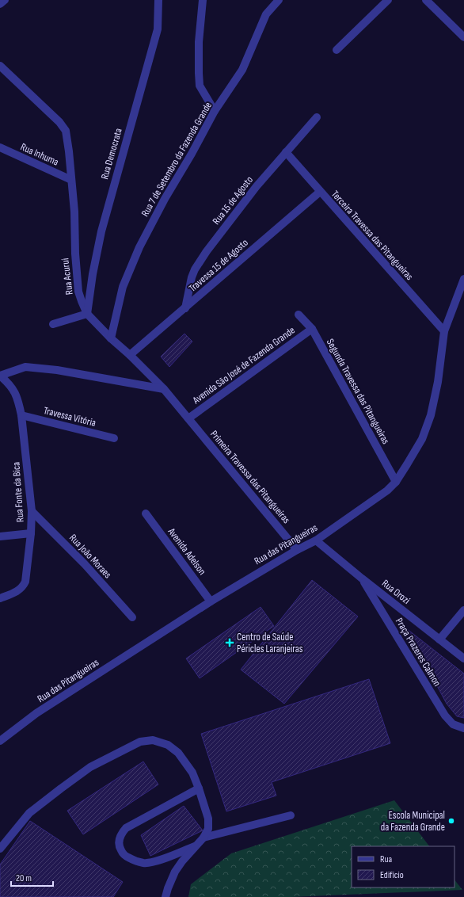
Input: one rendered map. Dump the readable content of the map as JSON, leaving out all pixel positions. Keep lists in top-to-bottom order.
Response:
{
  "streets": {
    "street": [
      "Rua Democrata",
      "Rua Inhuma",
      "Rua 7 de Setembro da Fazenda Grande",
      "Rua 15 de Agosto",
      "Terceira Travessa das Pitangueiras",
      "Travessa 15 de Agosto",
      "Rua Acurui",
      "Avenida São José de Fazenda Grande",
      "Segunda Travessa das Pitangueiras",
      "Travessa Vitória",
      "Primeira Travessa das Pitangueiras",
      "Rua Fonte da Bica",
      "Rua das Pitangueiras",
      "Avenida Adelson",
      "Rua João Moraes",
      "Rua Orozi",
      "Praça Prazeres Calmon"
    ]
  },
  "crossings": [
    ["Rua Democrata", "Rua Acurui"],
    ["Rua Inhuma", "Rua Acurui"],
    ["Rua 7 de Setembro da Fazenda Grande", "Rua Acurui"],
    ["Rua 15 de Agosto", "Terceira Travessa das Pitangueiras"],
    ["Rua 15 de Agosto", "Travessa 15 de Agosto"],
    ["Terceira Travessa das Pitangueiras", "Travessa 15 de Agosto"],
    ["Terceira Travessa das Pitangueiras", "Rua das Pitangueiras"],
    ["Travessa 15 de Agosto", "Rua Acurui"],
    ["Rua Acurui", "Avenida São José de Fazenda Grande"],
    ["Rua Acurui", "Primeira Travessa das Pitangueiras"],
    ["Avenida São José de Fazenda Grande", "Segunda Travessa das Pitangueiras"],
    ["Avenida São José de Fazenda Grande", "Primeira Travessa das Pitangueiras"],
    ["Segunda Travessa das Pitangueiras", "Rua das Pitangueiras"],
    ["Travessa Vitória", "Rua Fonte da Bica"],
    ["Primeira Travessa das Pitangueiras", "Rua das Pitangueiras"],
    ["Rua Fonte da Bica", "Rua João Moraes"],
    ["Rua das Pitangueiras", "Avenida Adelson"],
    ["Rua das Pitangueiras", "Rua Orozi"],
    ["Rua Orozi", "Praça Prazeres Calmon"]
  ],
  "places": {
    "health": ["Centro de Saúde Péricles Laranjeiras"],
    "other": ["Escola Municipal da Fazenda Grande"]
  },
  "legend": ["Rua", "Edifício"],
  "scale_bar": "20 m"
}
